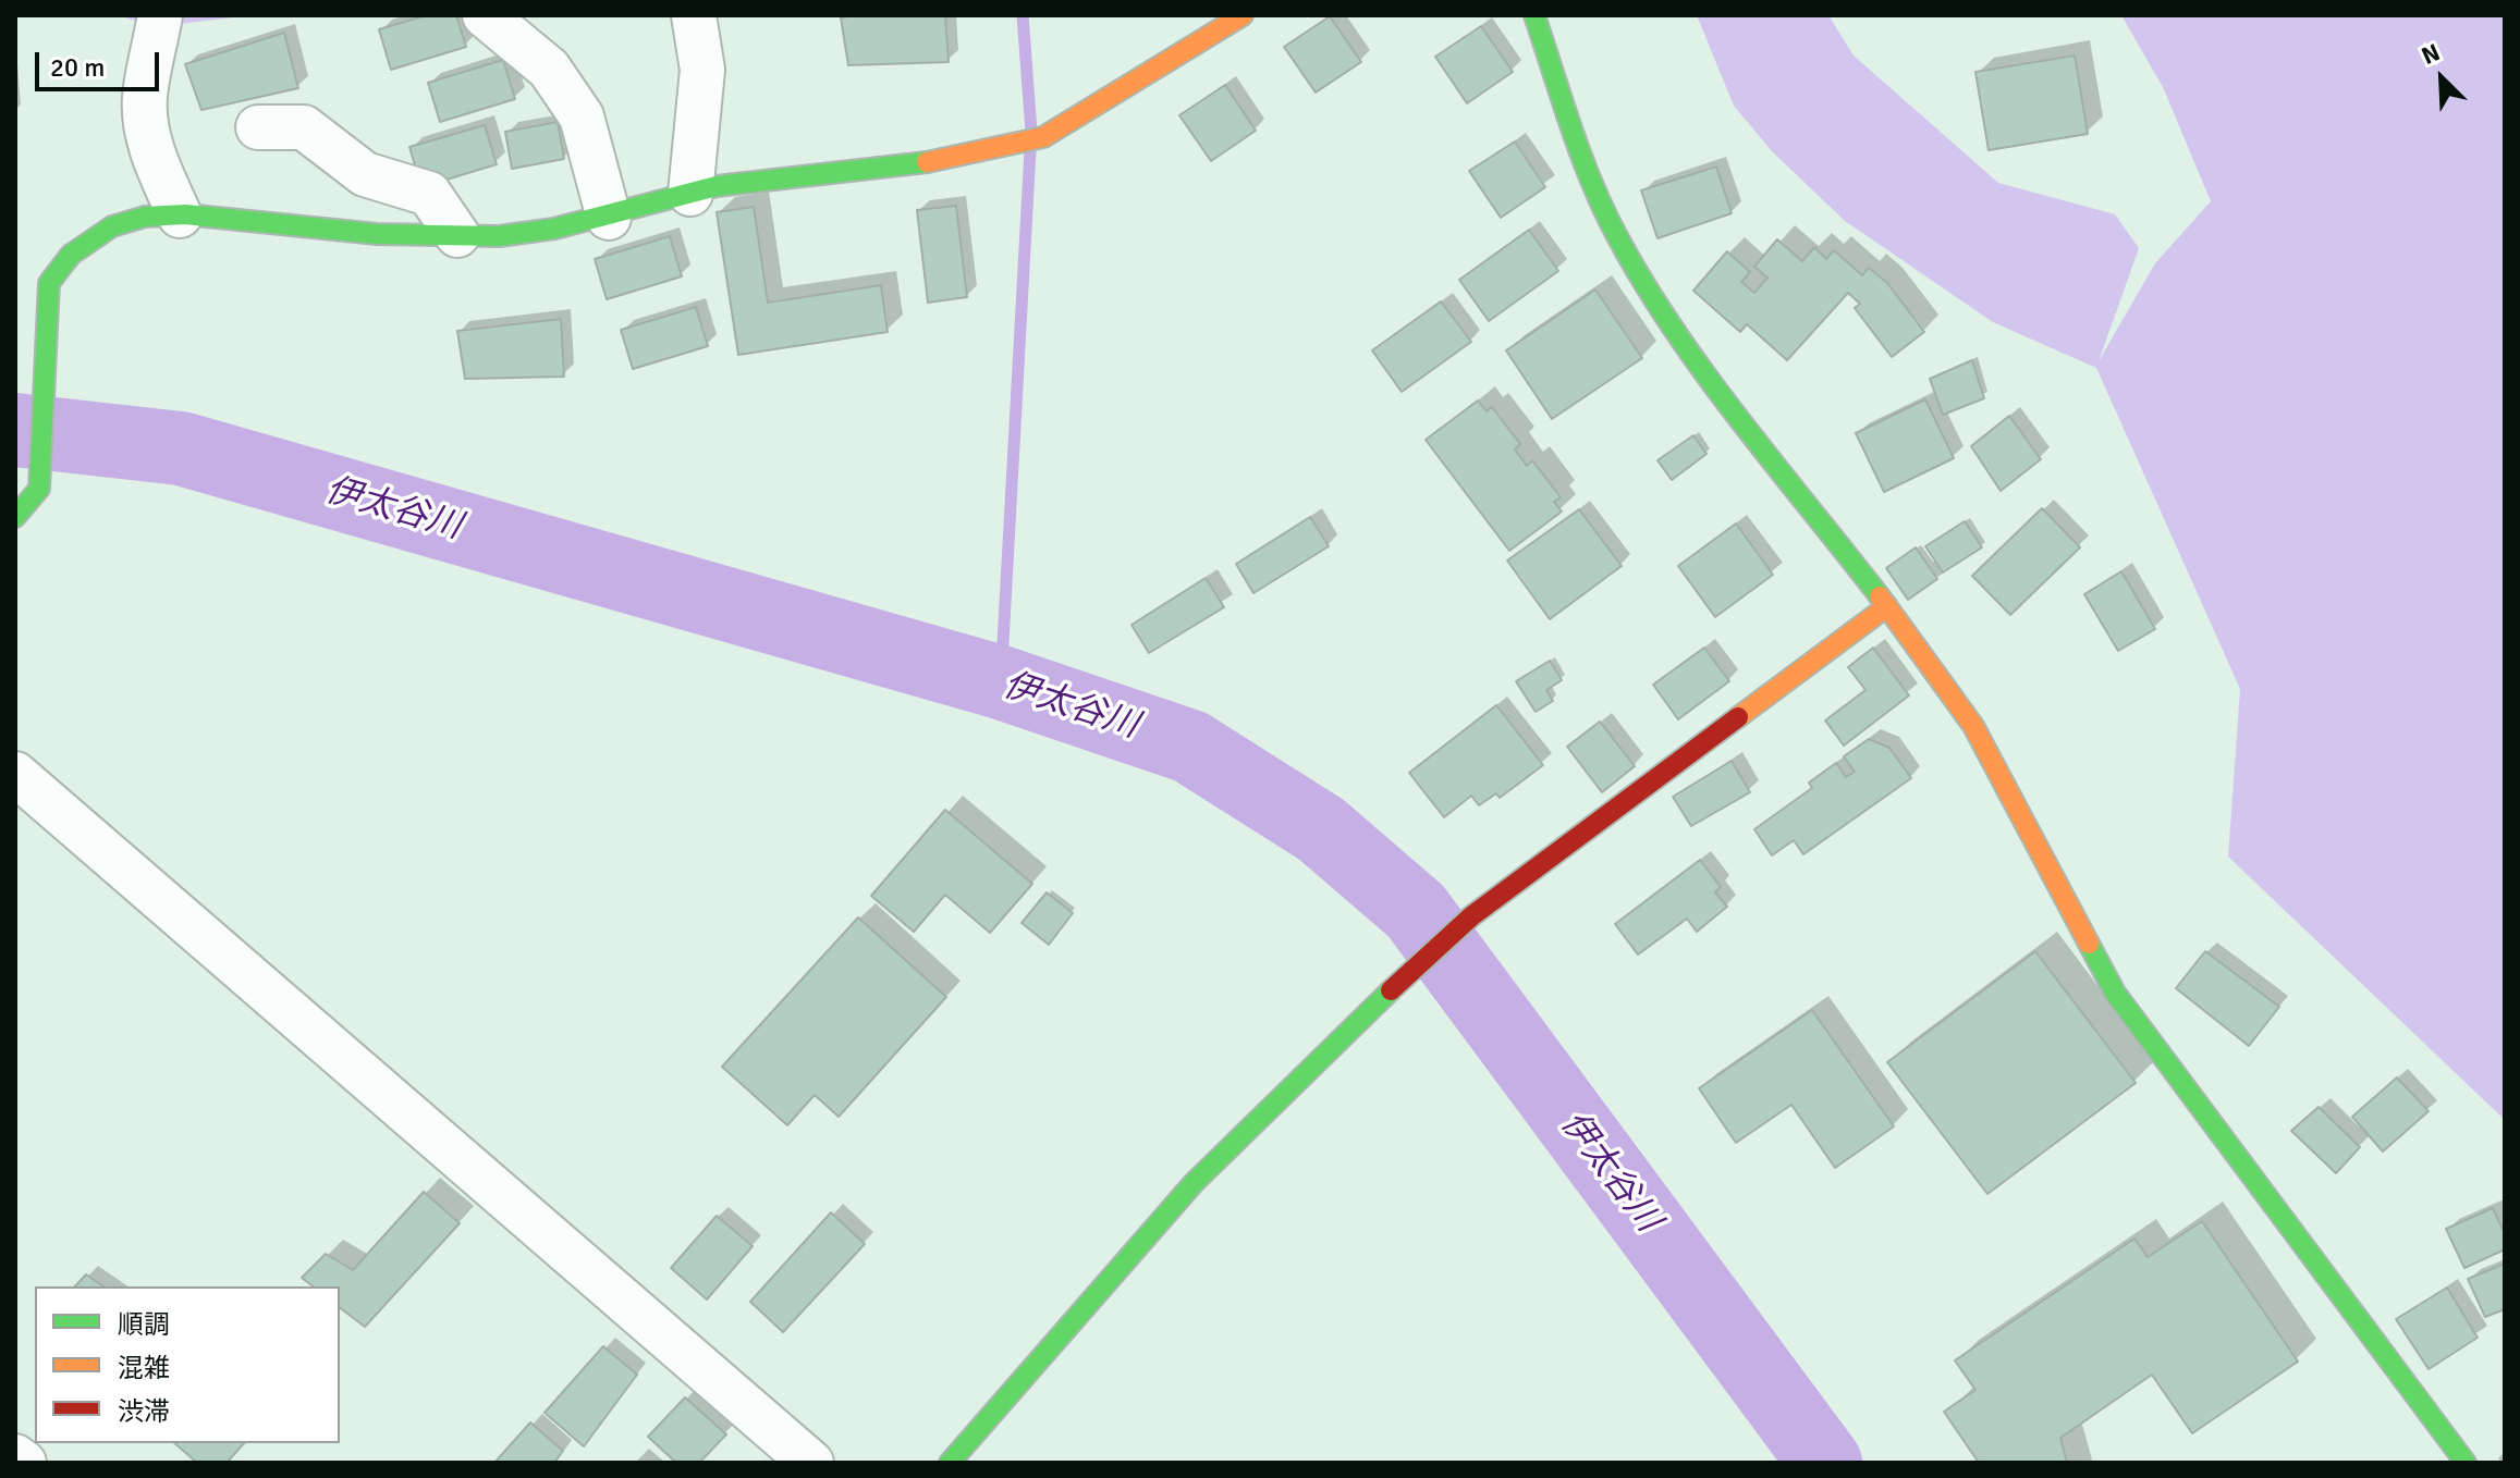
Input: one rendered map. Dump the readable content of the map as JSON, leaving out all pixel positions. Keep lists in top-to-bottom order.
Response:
{
  "water": ["伊太谷川"],
  "legend": ["順調", "混雑", "渋滞"],
  "scale_bar": "20 m",
  "north": "top left"
}
